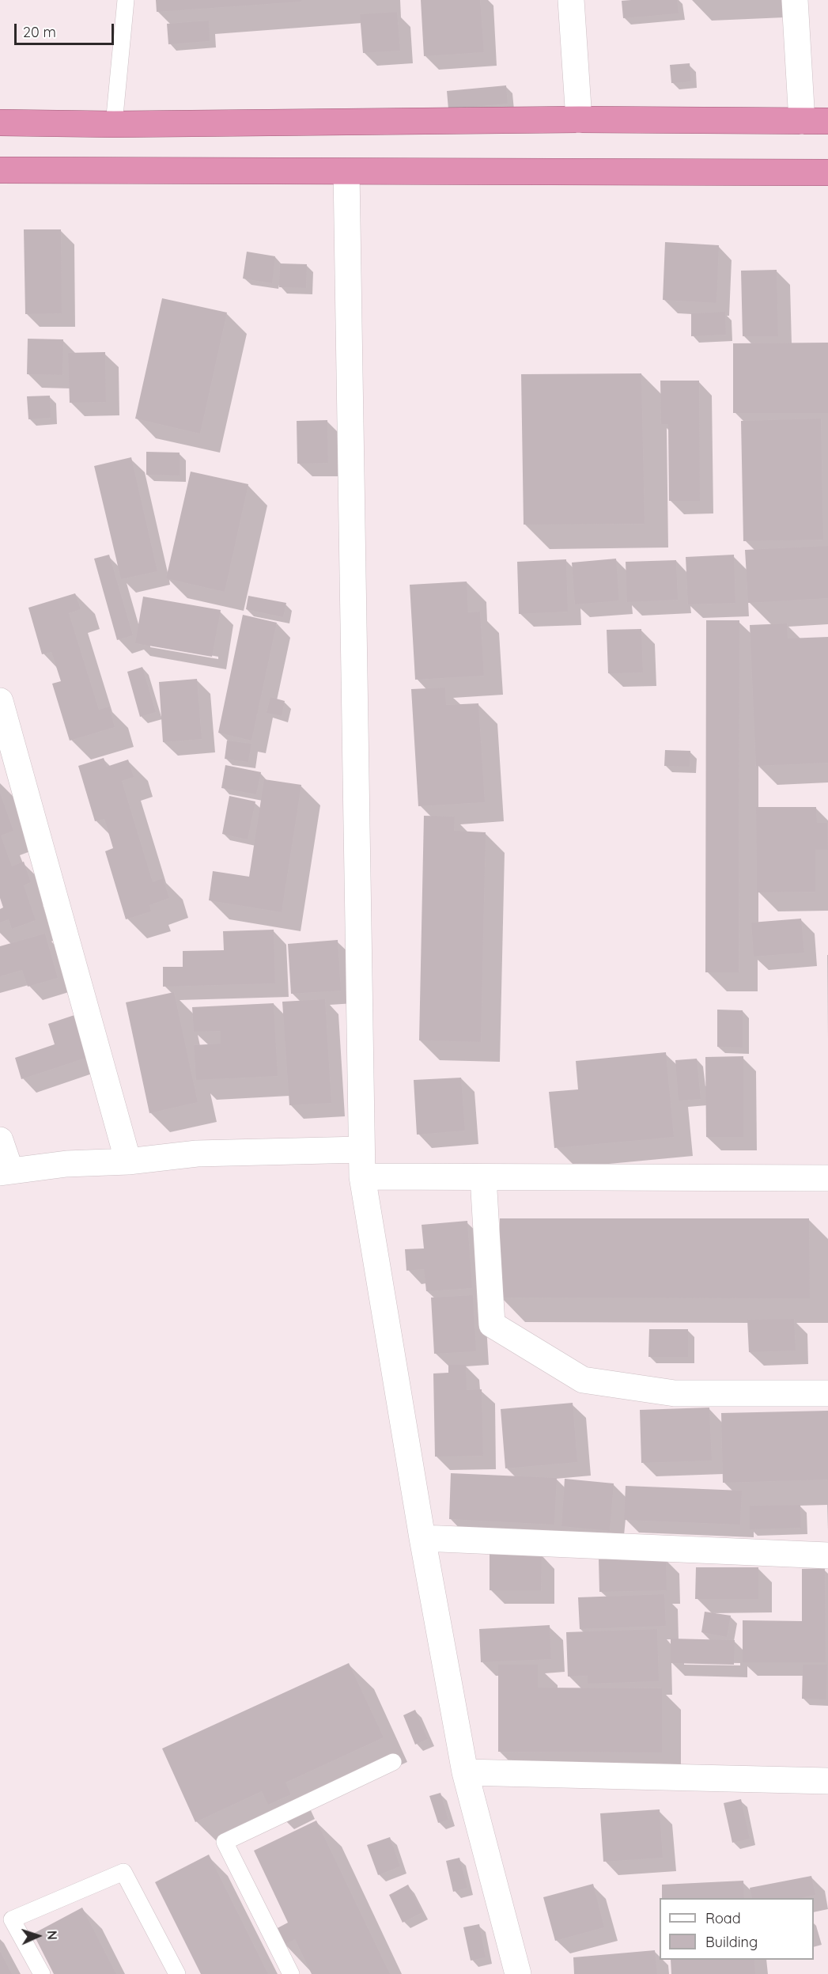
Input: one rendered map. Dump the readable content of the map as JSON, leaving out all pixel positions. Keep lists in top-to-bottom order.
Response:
{
  "legend": ["Road", "Building"],
  "scale_bar": "20 m",
  "north": "right"
}
